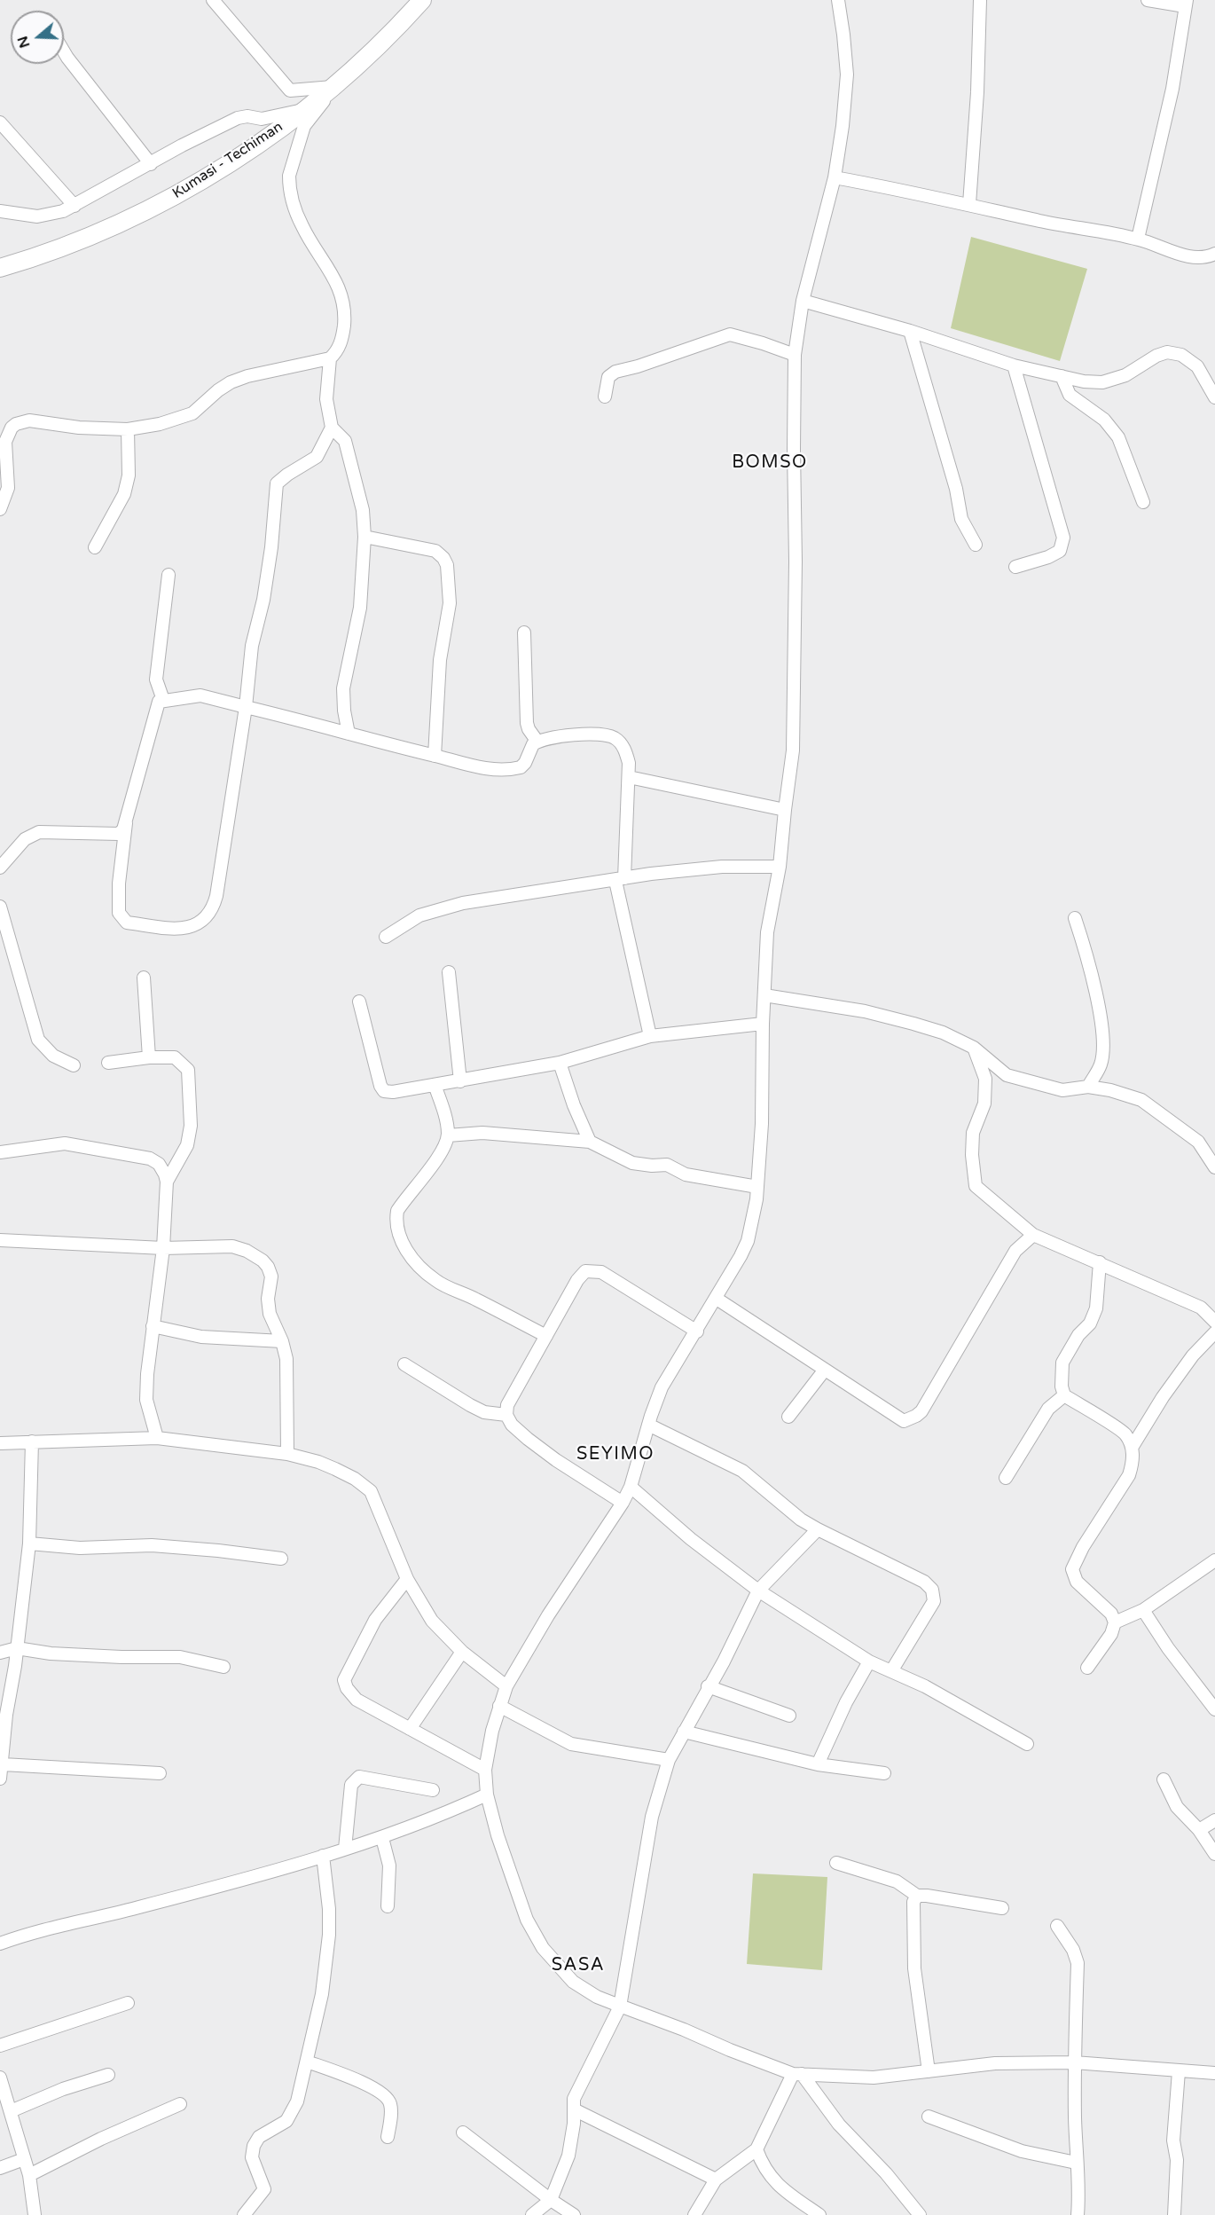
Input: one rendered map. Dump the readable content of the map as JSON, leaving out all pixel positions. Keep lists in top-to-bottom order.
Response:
{
  "streets": {
    "highway": ["Kumasi - Techiman"]
  },
  "districts": ["BOMSO", "SEYIMO", "SASA"],
  "north": "left"
}
